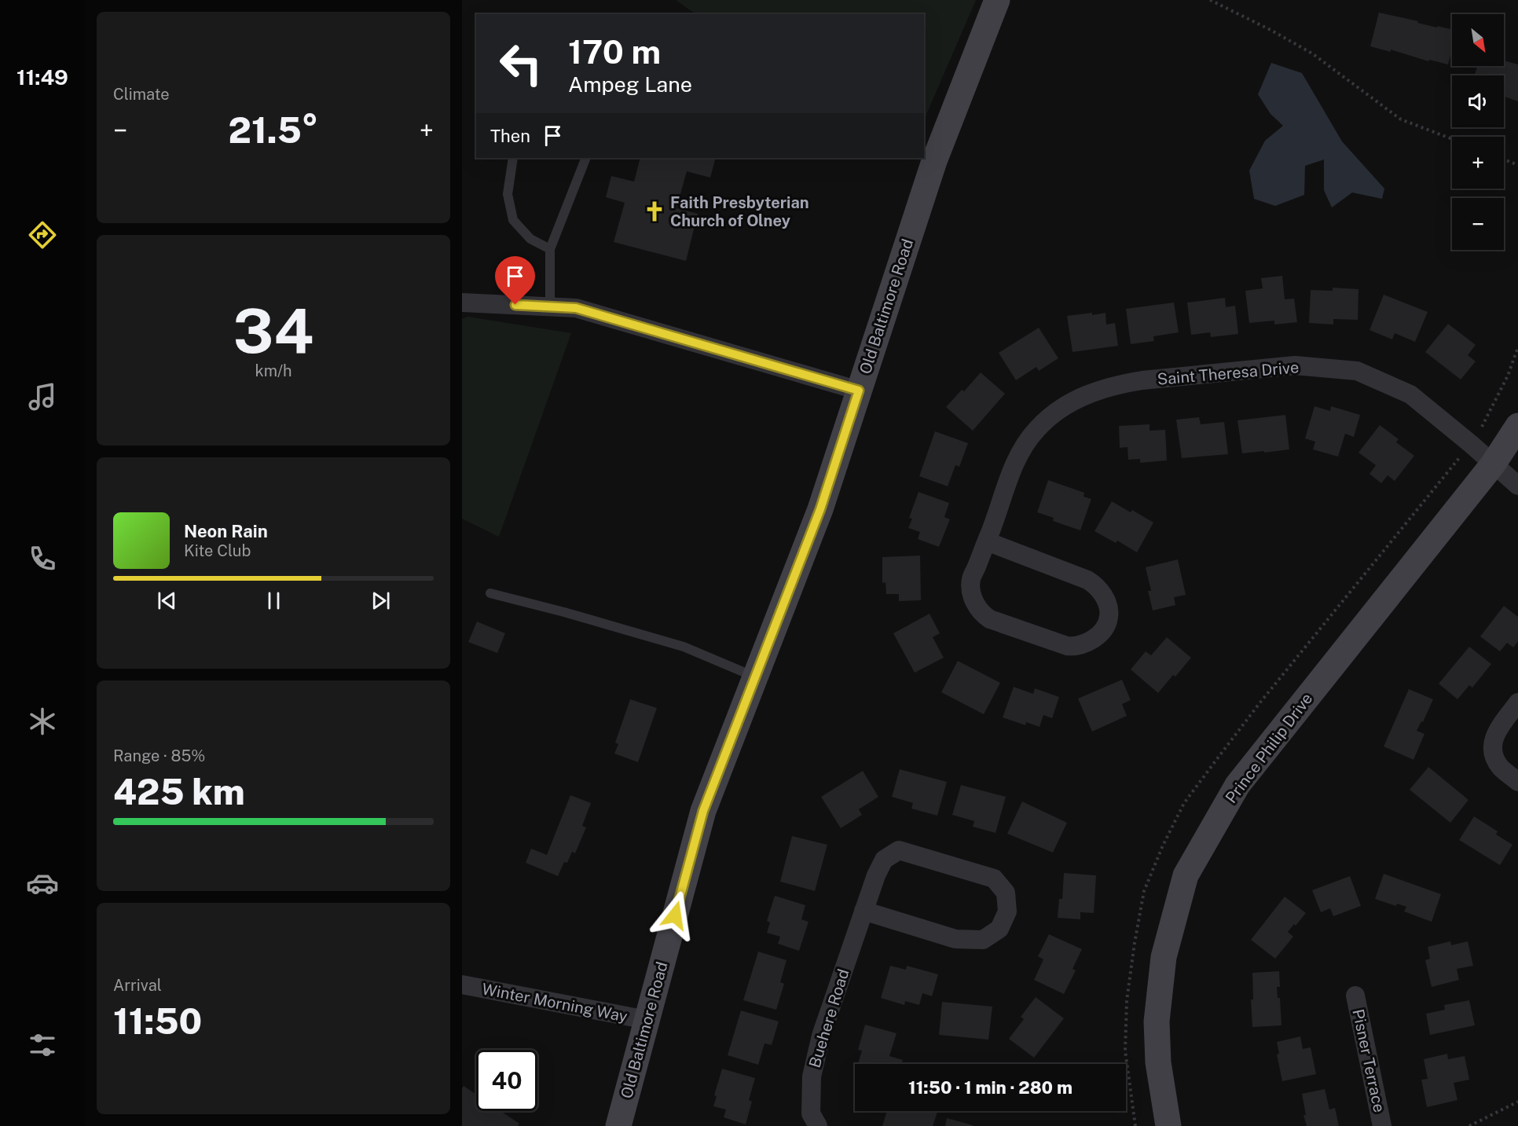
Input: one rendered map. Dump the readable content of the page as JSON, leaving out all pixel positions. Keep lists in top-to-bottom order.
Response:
{
  "streets": {
    "street": [
      "Old Baltimore Road",
      "Saint Theresa Drive",
      "Prince Philip Drive",
      "Winter Morning Way",
      "Buehere Road",
      "Pisner Terrace"
    ]
  },
  "crossings": [
    ["Old Baltimore Road", "Winter Morning Way"],
    ["Saint Theresa Drive", "Prince Philip Drive"]
  ],
  "places": {
    "church": ["Faith Presbyterian Church of Olney"]
  },
  "north": "bottom right",
  "page": {
    "tabs": "11:49",
    "tile": [
      "Climate",
      ["34", "km/h"],
      ["Range · 85%", "425 km"],
      ["Arrival", "11:50"]
    ],
    "map_buttons": ["+", "−"],
    "turn": ["170 m", "Ampeg Lane"],
    "heat": ["−", "21.5°", "+"],
    "then": "Then",
    "song": ["Neon Rain", "Kite Club"],
    "limit": "40",
    "trip": "11:50 · 1 min · 280 m"
  }
}
